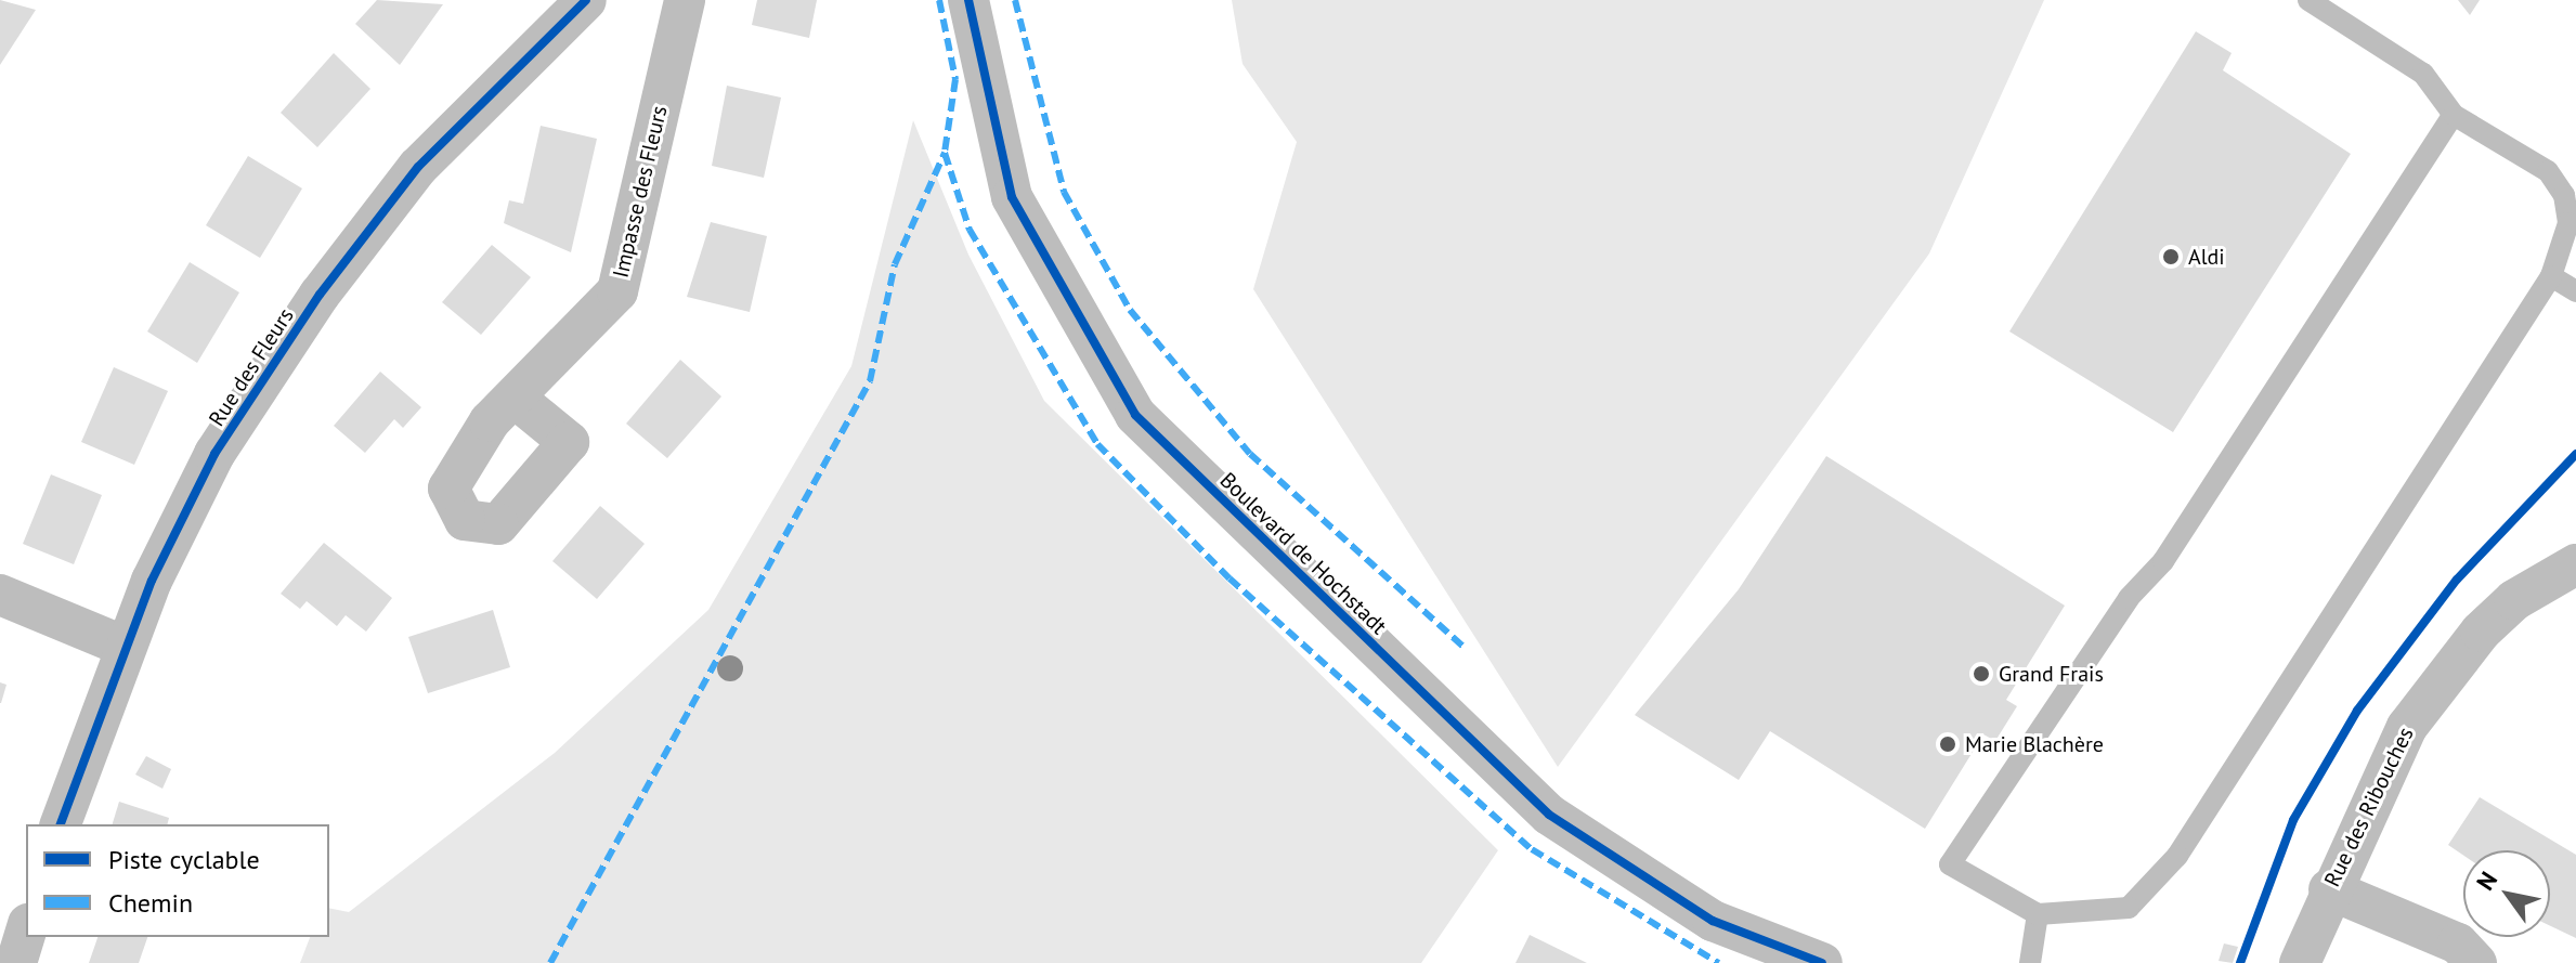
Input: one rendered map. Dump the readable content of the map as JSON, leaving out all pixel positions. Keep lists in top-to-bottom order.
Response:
{
  "streets": {
    "street": [
      "Impasse des Fleurs",
      "Rue des Fleurs",
      "Boulevard de Hochstadt",
      "Rue des Ribouches"
    ]
  },
  "places": ["Aldi", "Grand Frais", "Marie Blachère"],
  "legend": ["Piste cyclable", "Chemin"],
  "north": "top left"
}
